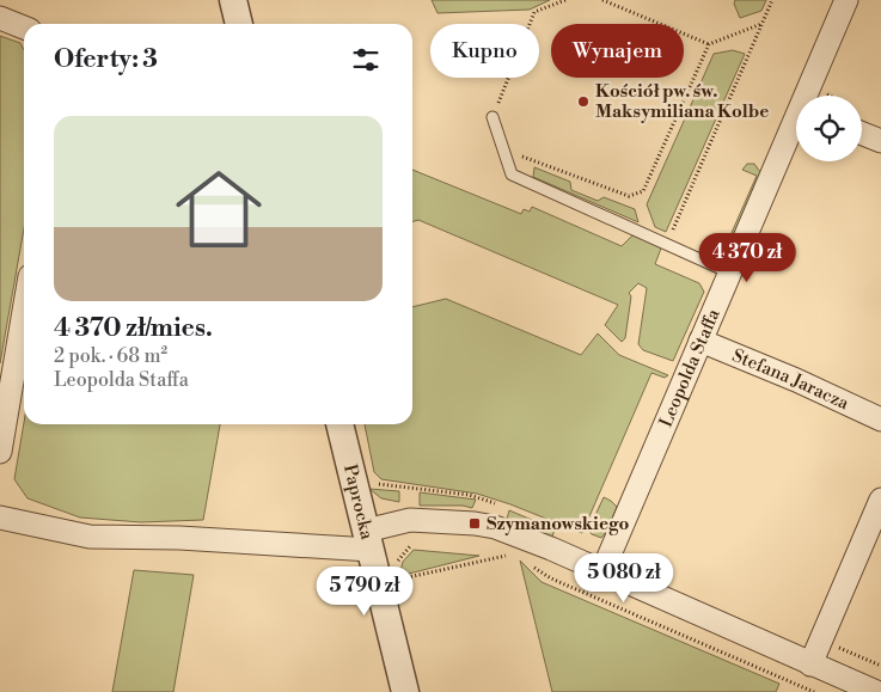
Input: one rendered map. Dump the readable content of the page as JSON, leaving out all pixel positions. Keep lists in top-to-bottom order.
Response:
{
  "streets": {
    "street": ["Leopolda Staffa", "Stefana Jaracza", "Paprocka"]
  },
  "crossings": [
    ["Leopolda Staffa", "Stefana Jaracza"]
  ],
  "places": {
    "other": ["Kościół pw. św. Maksymiliana Kolbe"],
    "transit": ["Szymanowskiego"]
  },
  "page": {
    "chip": ["Kupno", "Wynajem"],
    "heading": "Oferty: 3",
    "list": [
      {
        "name": "4 370 zł/mies.",
        "note": "2 pok. · 68 m² · Leopolda Staffa"
      }
    ],
    "price": ["4 370 zł", "5 080 zł", "5 790 zł"]
  }
}
